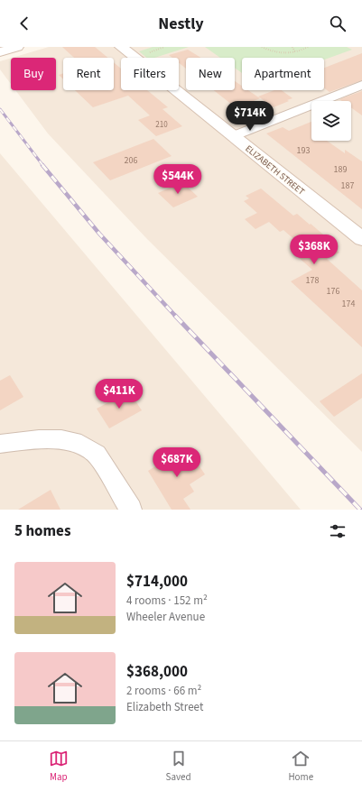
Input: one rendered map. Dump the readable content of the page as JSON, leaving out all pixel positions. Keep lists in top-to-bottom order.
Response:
{
  "streets": {
    "main road": ["ELIZABETH STREET"]
  },
  "house_numbers": [
    "210",
    "193",
    "206",
    "189",
    "187",
    "178",
    "176",
    "174"
  ],
  "page": {
    "header": "Nestly",
    "chip": [
      "Buy",
      "Rent",
      "Filters",
      "New",
      "Apartment"
    ],
    "price": [
      "$714K",
      "$544K",
      "$368K",
      "$411K",
      "$687K"
    ],
    "heading": "5 homes",
    "list": [
      {
        "name": "$714,000",
        "note": "4 rooms · 152 m² · Wheeler Avenue"
      },
      {
        "name": "$368,000",
        "note": "2 rooms · 66 m² · Elizabeth Street"
      }
    ],
    "tabs": ["Map", "Saved", "Home"]
  }
}
